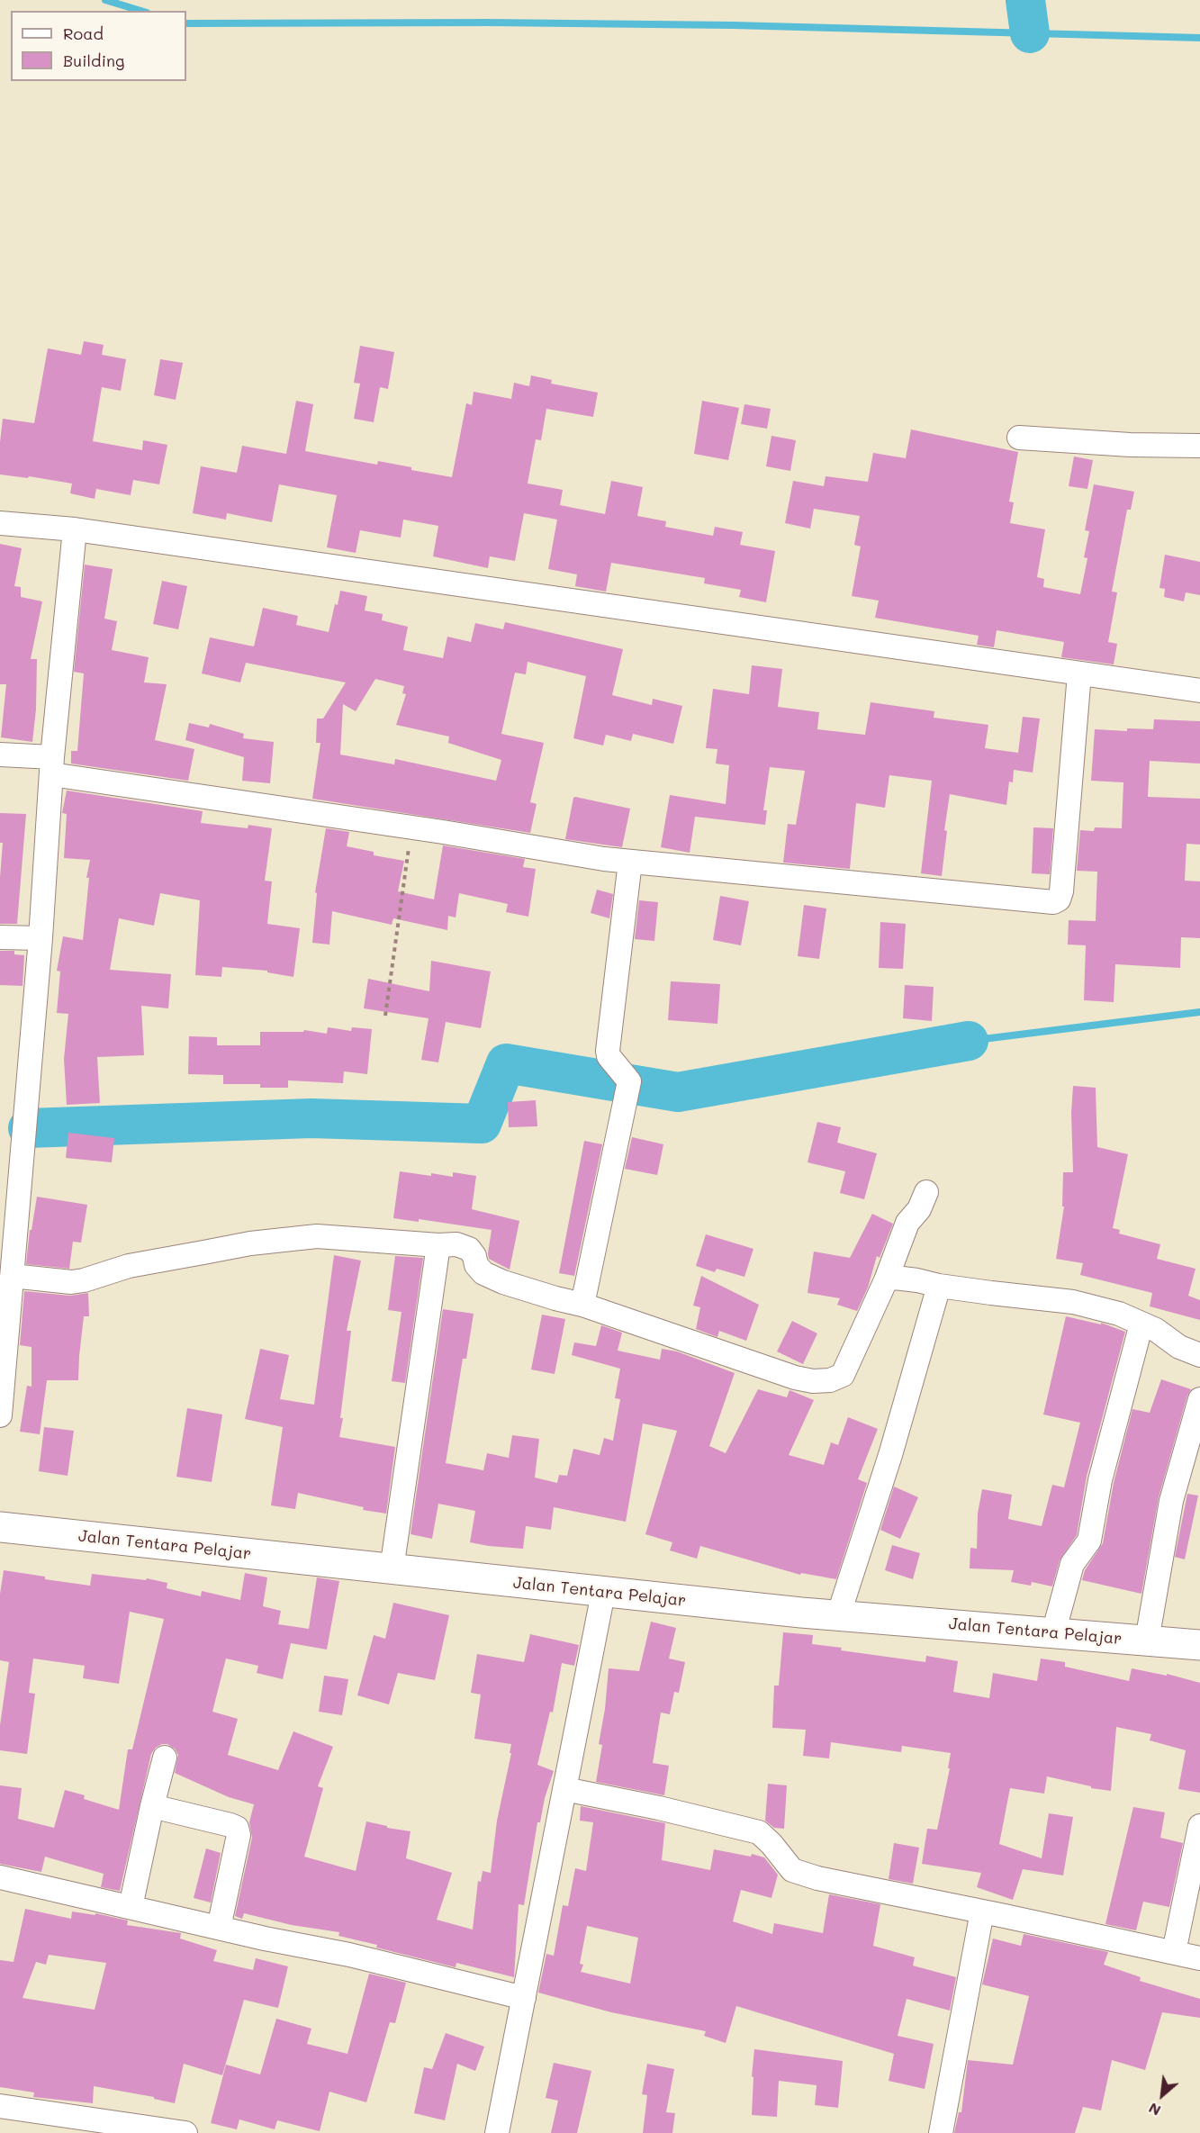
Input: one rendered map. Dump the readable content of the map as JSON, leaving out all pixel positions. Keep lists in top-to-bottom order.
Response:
{
  "streets": {
    "highway": ["Jalan Tentara Pelajar"]
  },
  "legend": ["Road", "Building"],
  "north": "bottom left"
}
